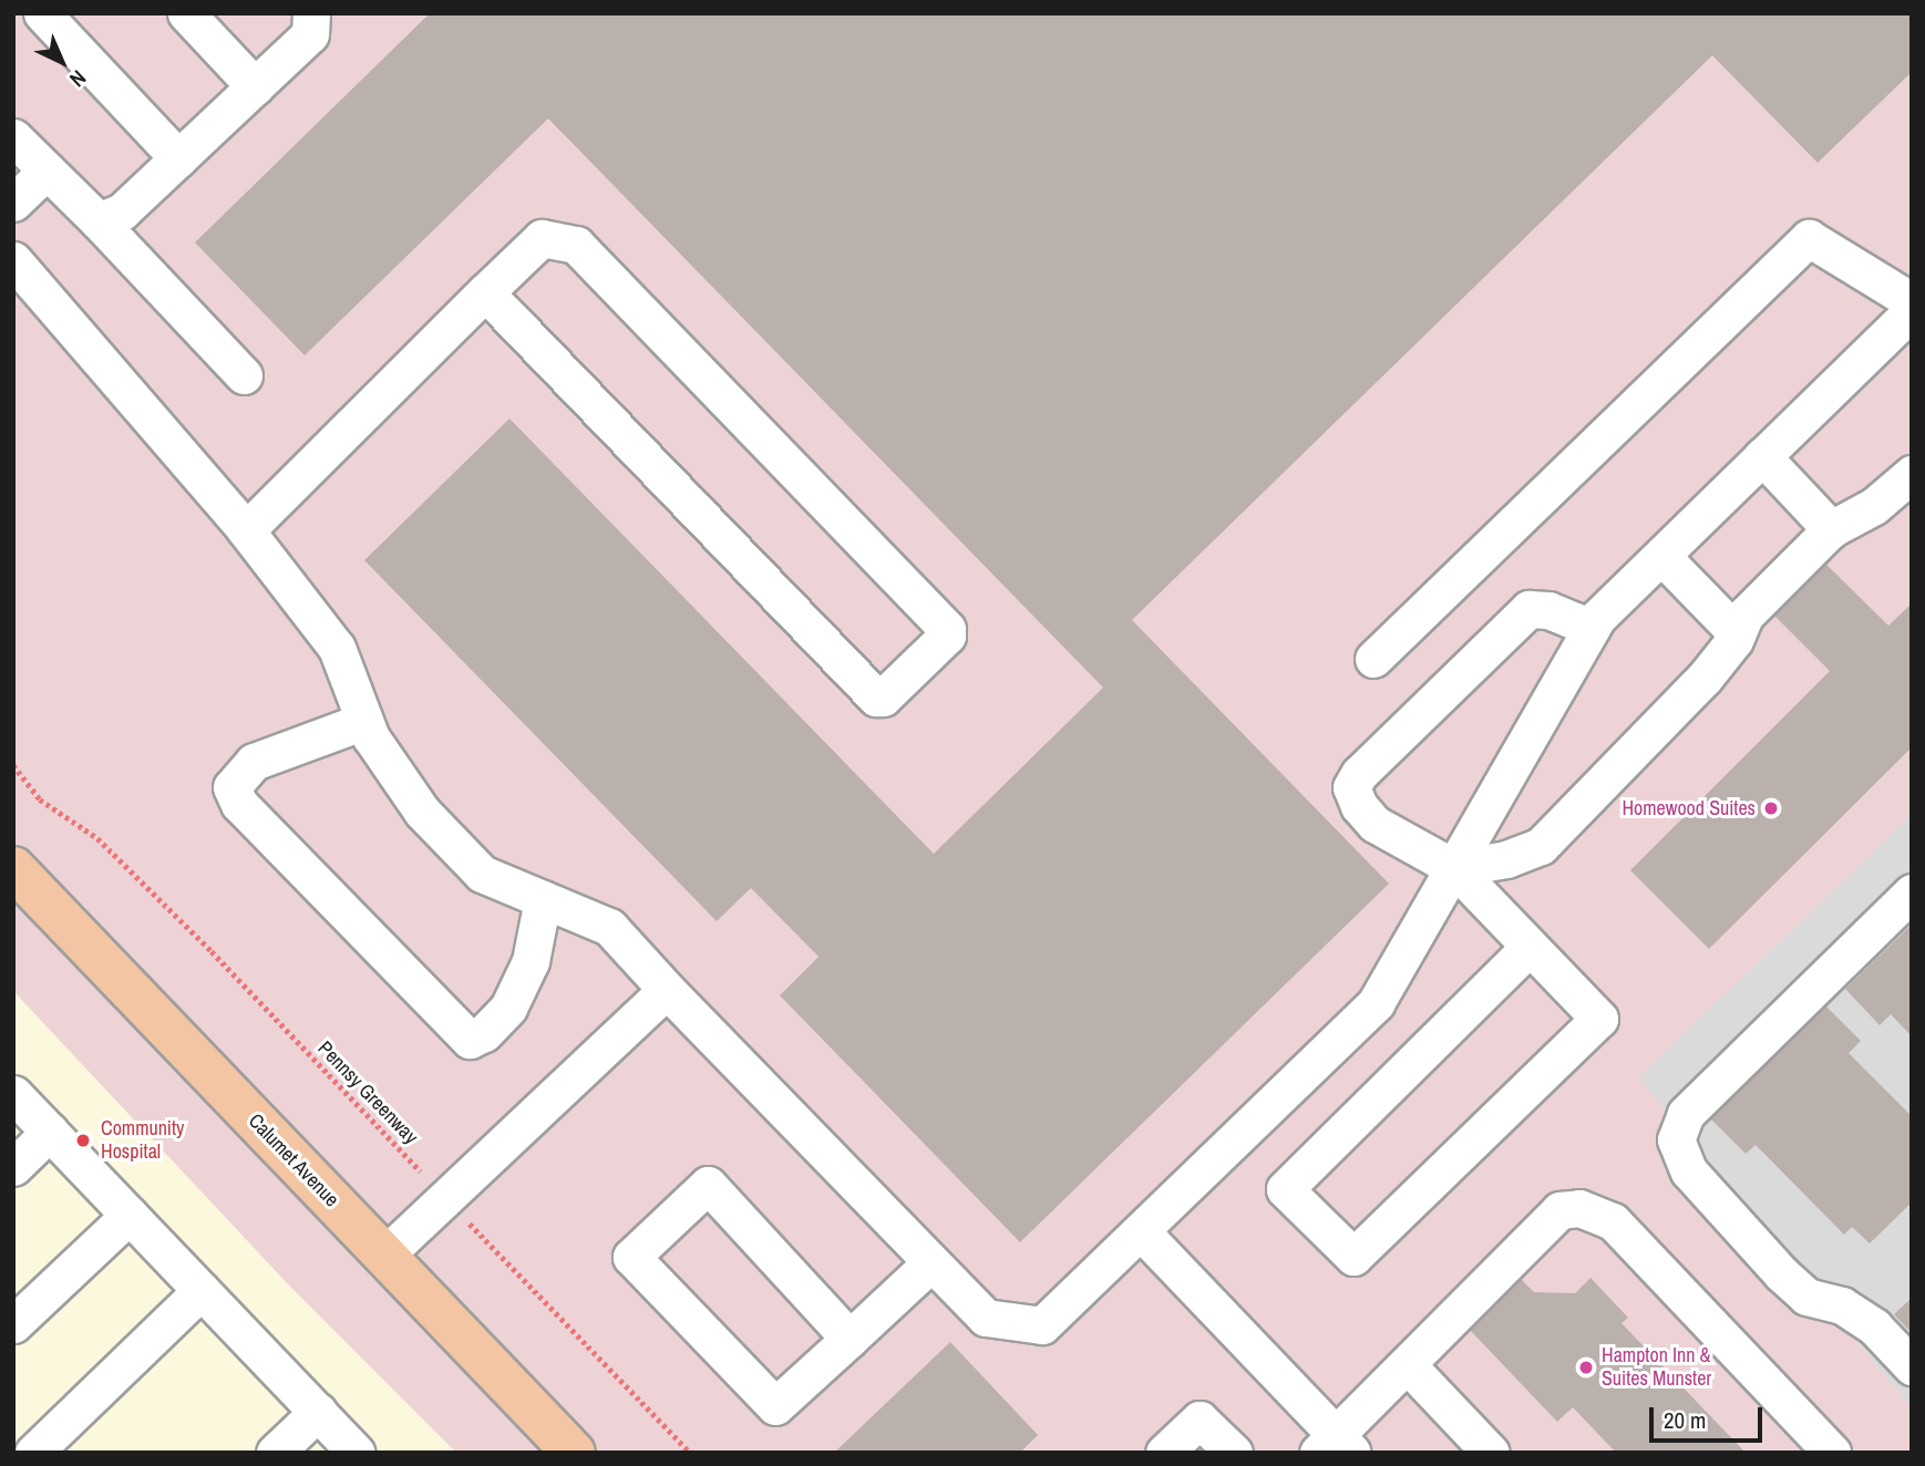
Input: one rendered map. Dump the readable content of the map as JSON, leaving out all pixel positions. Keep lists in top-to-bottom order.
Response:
{
  "streets": {
    "main road": ["Calumet Avenue"],
    "path": ["Pennsy Greenway"]
  },
  "places": ["Homewood Suites", "Community Hospital", "Hampton Inn & Suites Munster"],
  "scale_bar": "20 m",
  "north": "bottom right"
}
